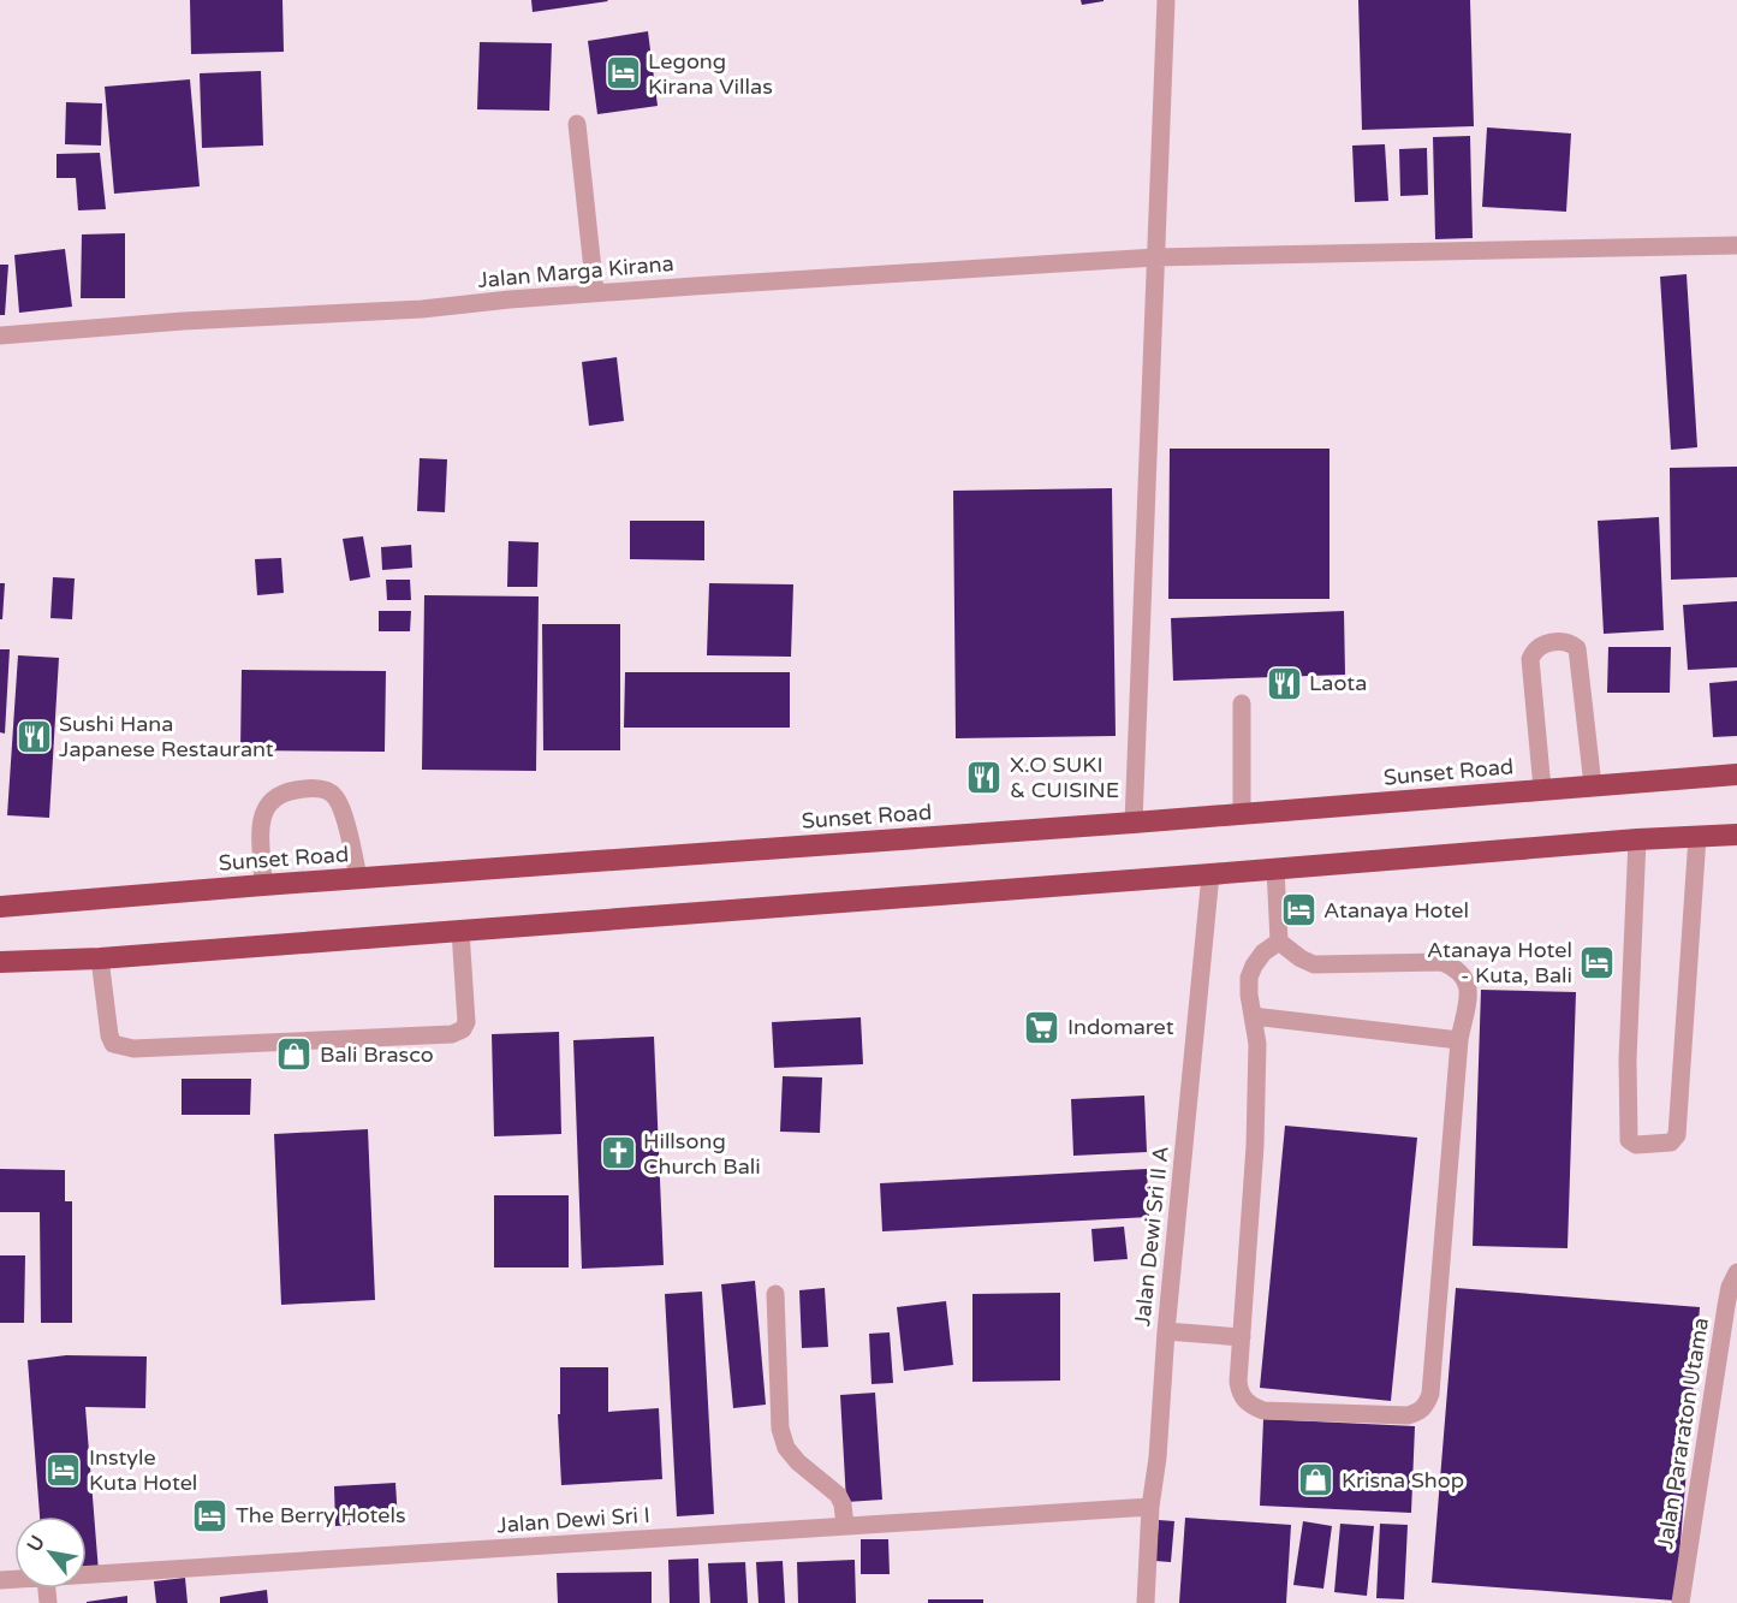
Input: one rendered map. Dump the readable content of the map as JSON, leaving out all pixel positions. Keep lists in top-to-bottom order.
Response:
{
  "streets": {
    "highway": ["Sunset Road"],
    "street": [
      "Jalan Marga Kirana",
      "Jalan Dewi Sri II A",
      "Jalan Pararaton Utama",
      "Jalan Dewi Sri I"
    ]
  },
  "crossings": [
    ["Jalan Dewi Sri II A", "Jalan Dewi Sri I"]
  ],
  "places": {
    "hotel": [
      "Legong Kirana Villas",
      "Atanaya Hotel",
      "Atanaya Hotel - Kuta, Bali",
      "Instyle Kuta Hotel",
      "The Berry Hotels"
    ],
    "restaurant": ["Laota", "Sushi Hana Japanese Restaurant", "X.O SUKI & CUISINE"],
    "supermarket": ["Indomaret"],
    "shop": ["Bali Brasco", "Krisna Shop"],
    "church": ["Hillsong Church Bali"]
  },
  "north": "top left"
}
